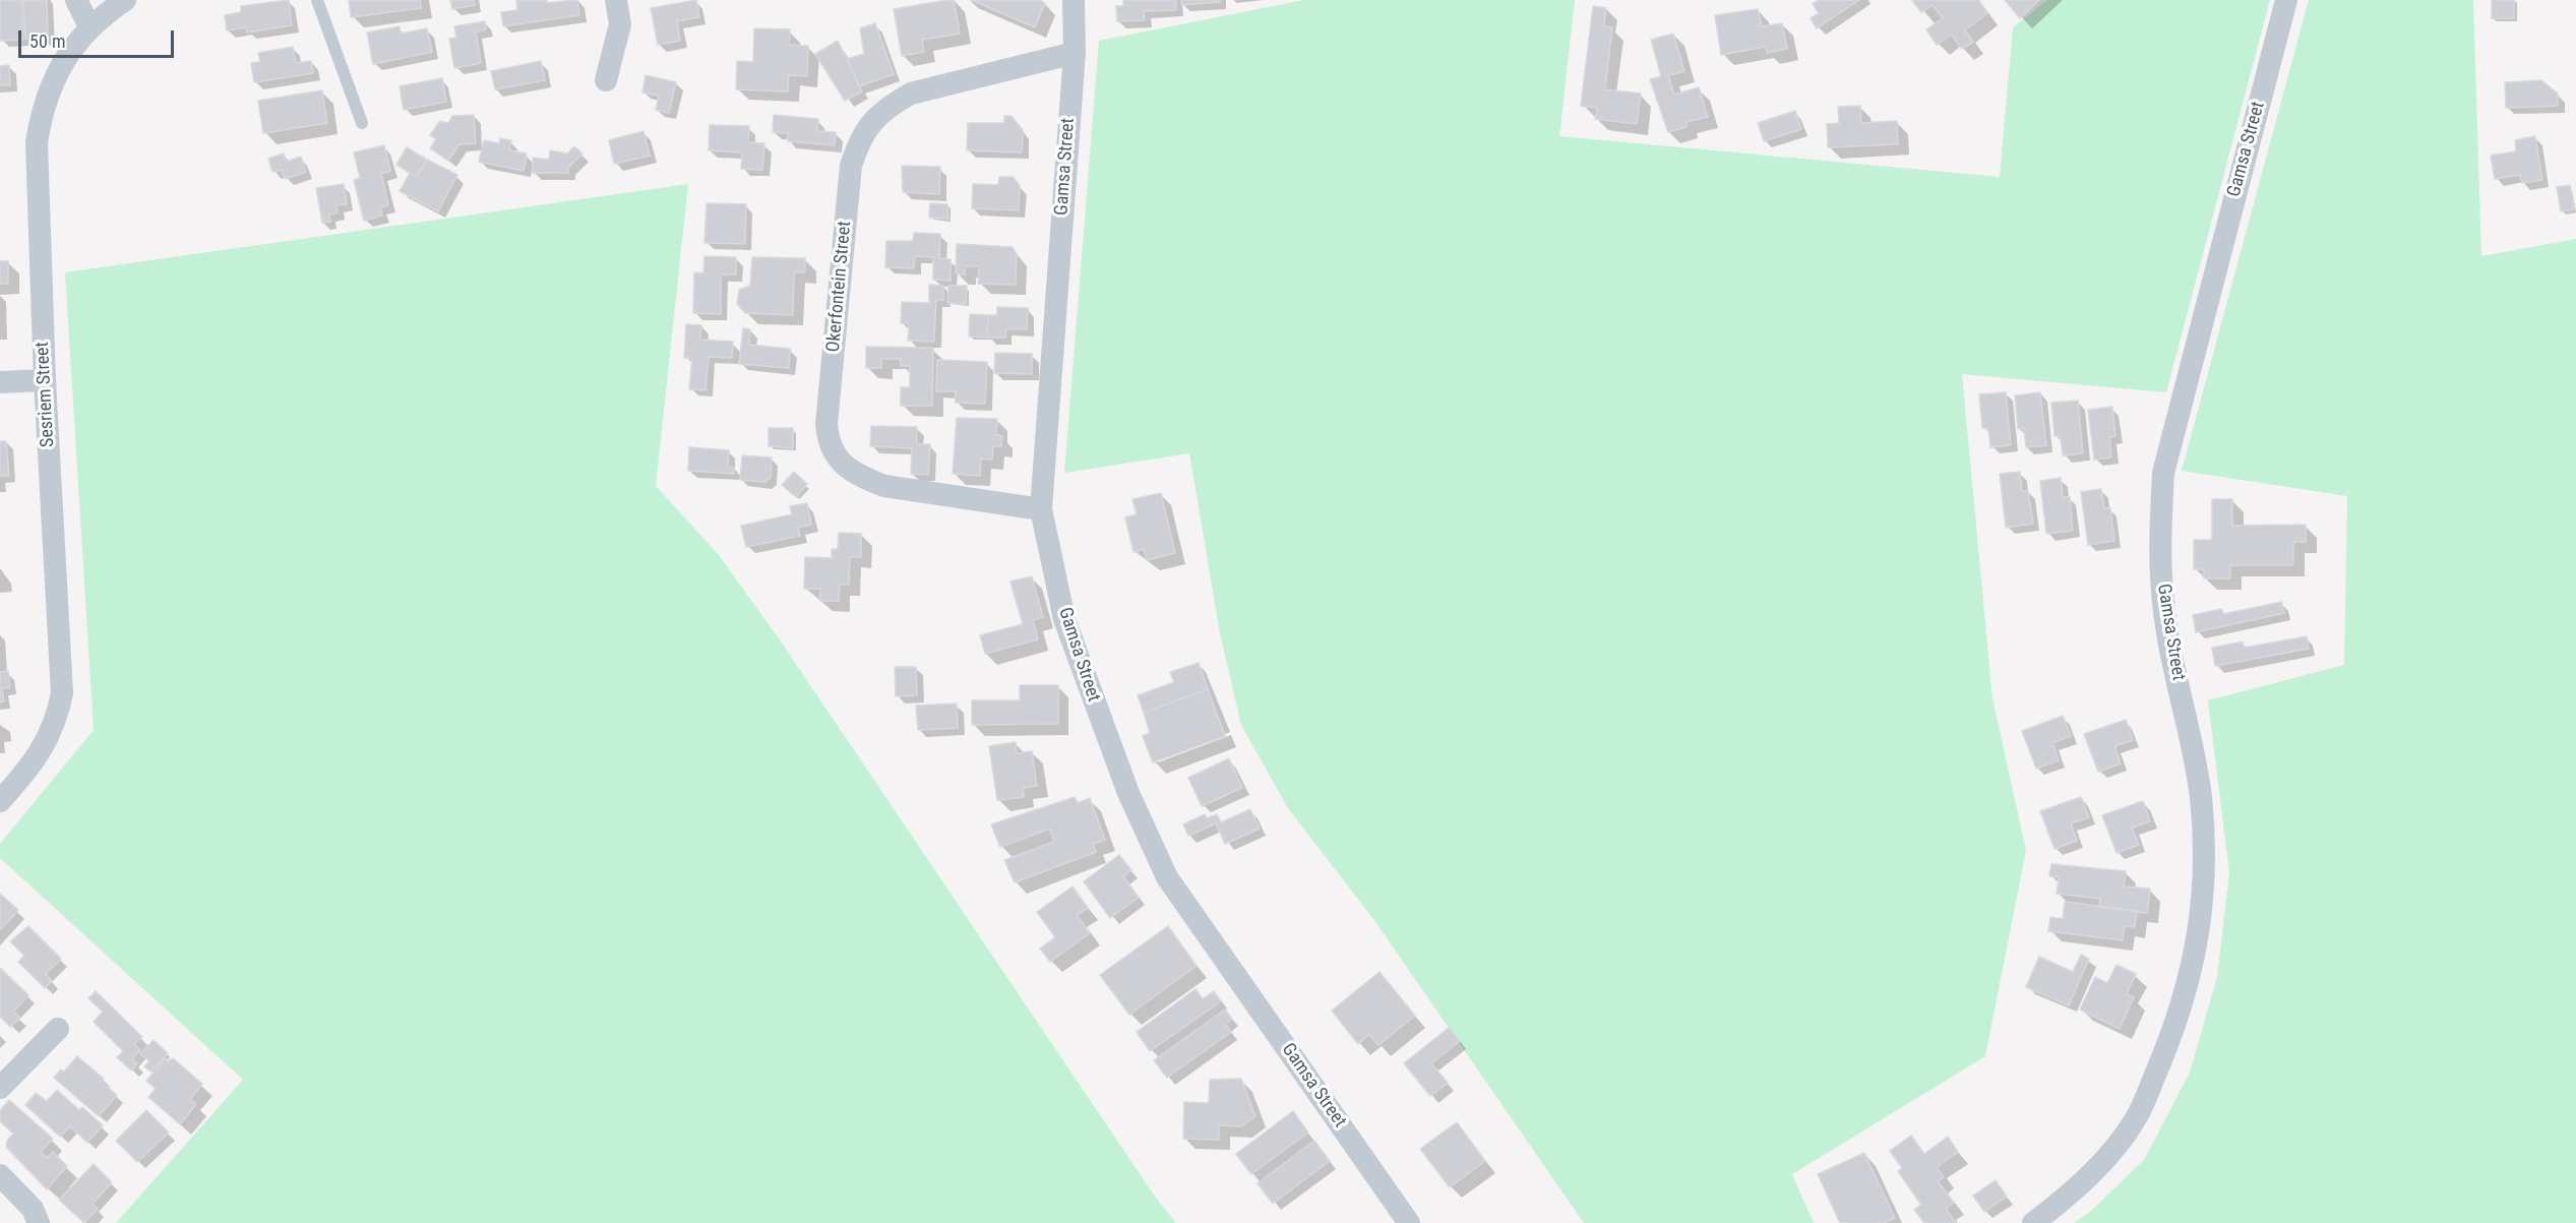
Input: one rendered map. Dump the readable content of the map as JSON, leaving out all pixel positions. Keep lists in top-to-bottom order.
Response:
{
  "streets": {
    "street": ["Gamsa Street", "Okerfontein Street", "Sesriem Street"]
  },
  "crossings": [
    ["Gamsa Street", "Okerfontein Street"]
  ],
  "scale_bar": "50 m"
}
